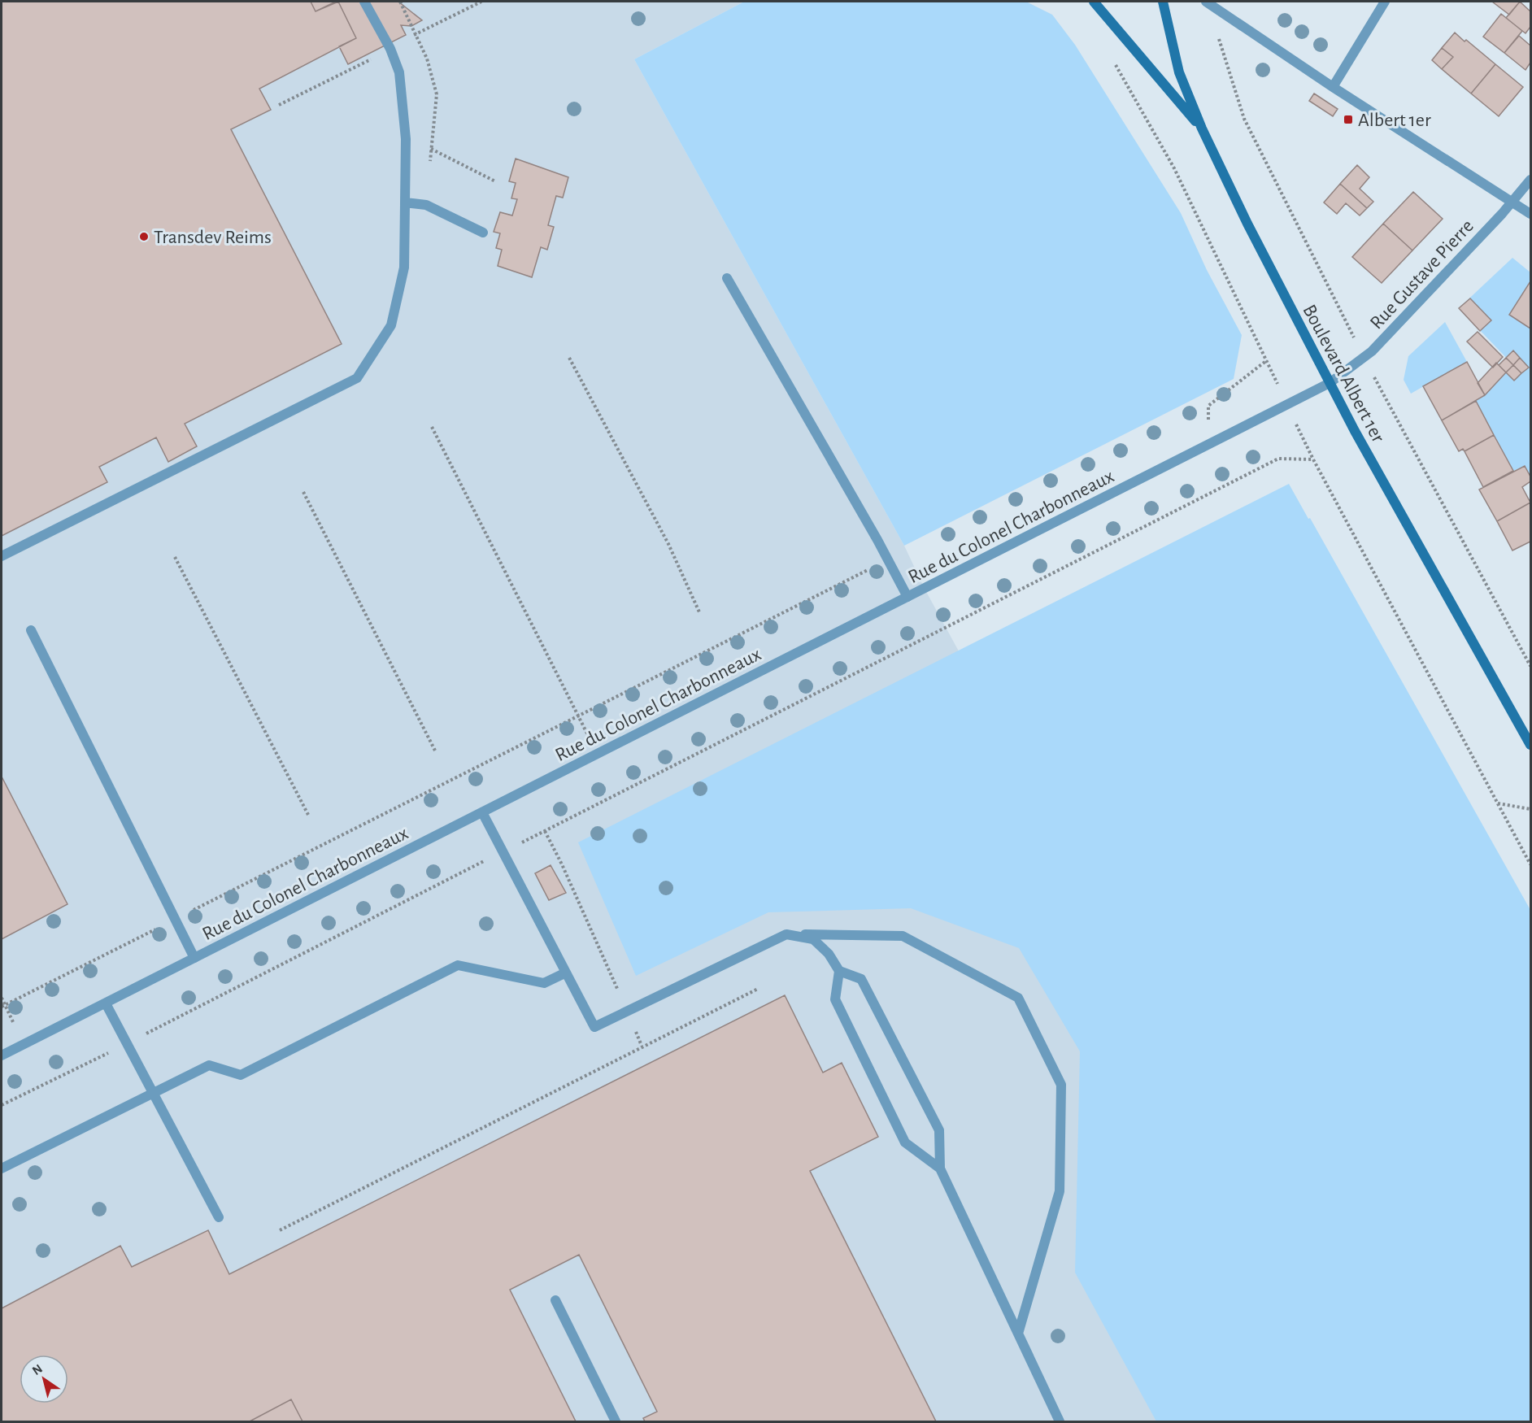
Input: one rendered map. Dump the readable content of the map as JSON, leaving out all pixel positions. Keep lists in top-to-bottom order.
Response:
{
  "streets": {
    "main road": ["Boulevard Albert 1er"],
    "street": ["Rue Gustave Pierre", "Rue du Colonel Charbonneaux"]
  },
  "crossings": [
    ["Rue Gustave Pierre", "Boulevard Albert 1er"],
    ["Rue Gustave Pierre", "Rue du Colonel Charbonneaux"],
    ["Boulevard Albert 1er", "Rue du Colonel Charbonneaux"]
  ],
  "places": {
    "transit": ["Albert 1er"],
    "other": ["Transdev Reims"]
  },
  "north": "top left"
}
